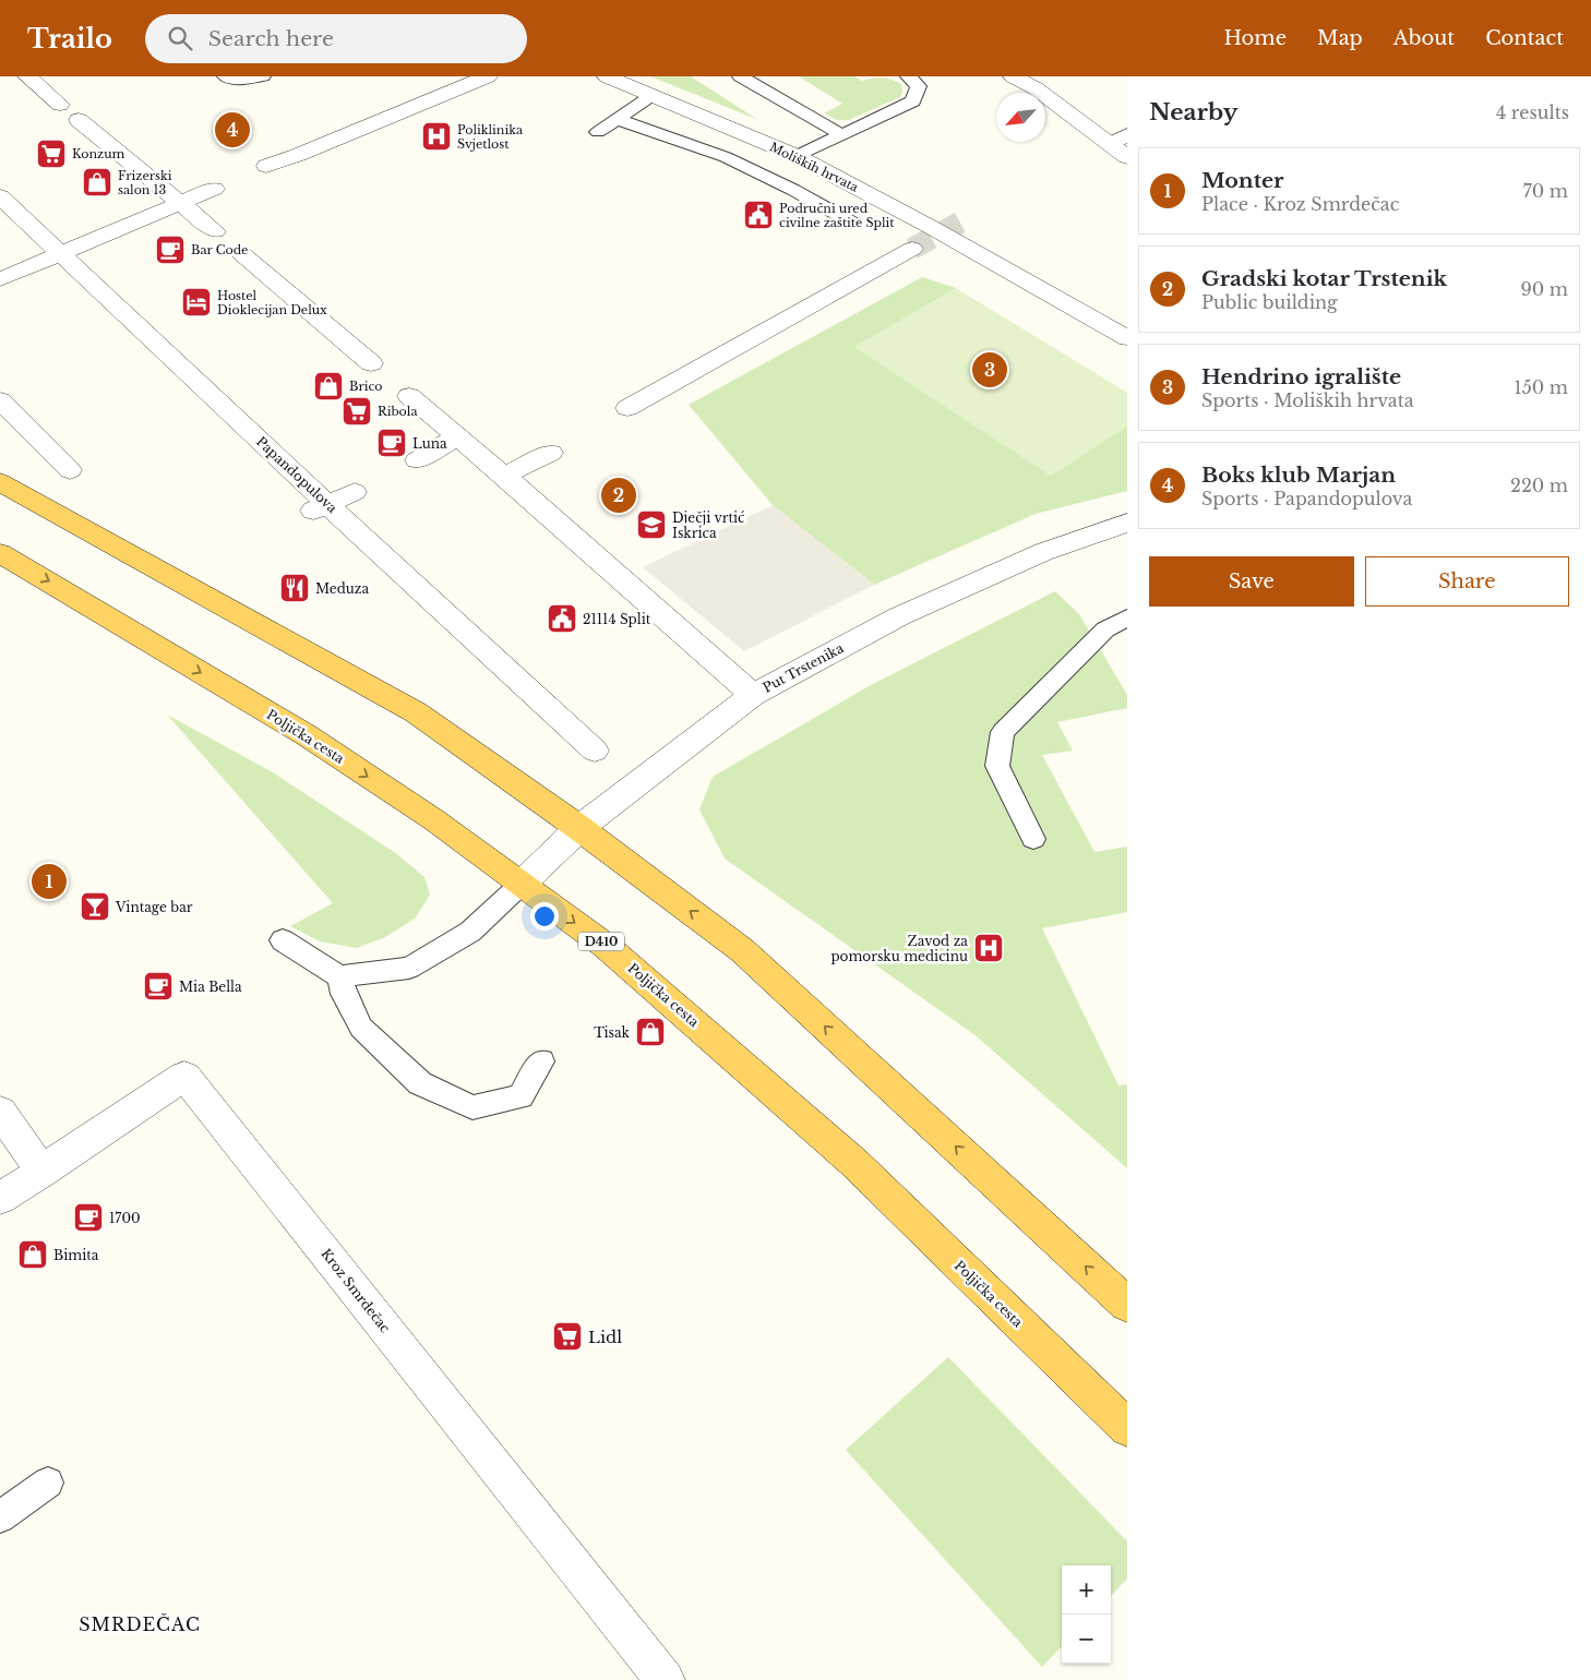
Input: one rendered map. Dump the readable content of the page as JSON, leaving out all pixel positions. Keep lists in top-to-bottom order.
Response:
{
  "streets": {
    "main road": ["Poljička cesta", "D410"],
    "street": [
      "Moliških hrvata",
      "Papandopulova",
      "Put Trstenika",
      "Kroz Smrdečac"
    ]
  },
  "crossings": [
    ["Put Trstenika", "Poljička cesta"]
  ],
  "districts": ["SMRDEČAC"],
  "places": {
    "hospital": ["Poliklinika Svjetlost", "Zavod za pomorsku medicinu"],
    "supermarket": ["Konzum", "Ribola", "Lidl"],
    "shop": [
      "Frizerski salon 13",
      "Brico",
      "Tisak",
      "Bimita"
    ],
    "public building": ["Područni ured civilne zaštite Split", "21114 Split"],
    "cafe": [
      "Bar Code",
      "Luna",
      "Mia Bella",
      "1700"
    ],
    "hotel": ["Hostel Dioklecijan Delux"],
    "school or university": ["Dječji vrtić Iskrica"],
    "restaurant": ["Meduza"],
    "bar": ["Vintage bar"]
  },
  "north": "bottom left",
  "page": {
    "header": "Trailo",
    "search": "Search here",
    "nav": [
      "Home",
      "Map",
      "About",
      "Contact"
    ],
    "heading": ["Nearby", "4 results"],
    "pins": [
      "4",
      "3",
      "2",
      "1"
    ],
    "list": [
      {
        "mark": "1",
        "name": "Monter",
        "note": "Place · Kroz Smrdečac",
        "value": "70 m"
      },
      {
        "mark": "2",
        "name": "Gradski kotar Trstenik",
        "note": "Public building",
        "value": "90 m"
      },
      {
        "mark": "3",
        "name": "Hendrino igralište",
        "note": "Sports · Moliških hrvata",
        "value": "150 m"
      },
      {
        "mark": "4",
        "name": "Boks klub Marjan",
        "note": "Sports · Papandopulova",
        "value": "220 m"
      }
    ],
    "buttons": ["Save", "Share"],
    "map_buttons": ["+", "−"]
  }
}
